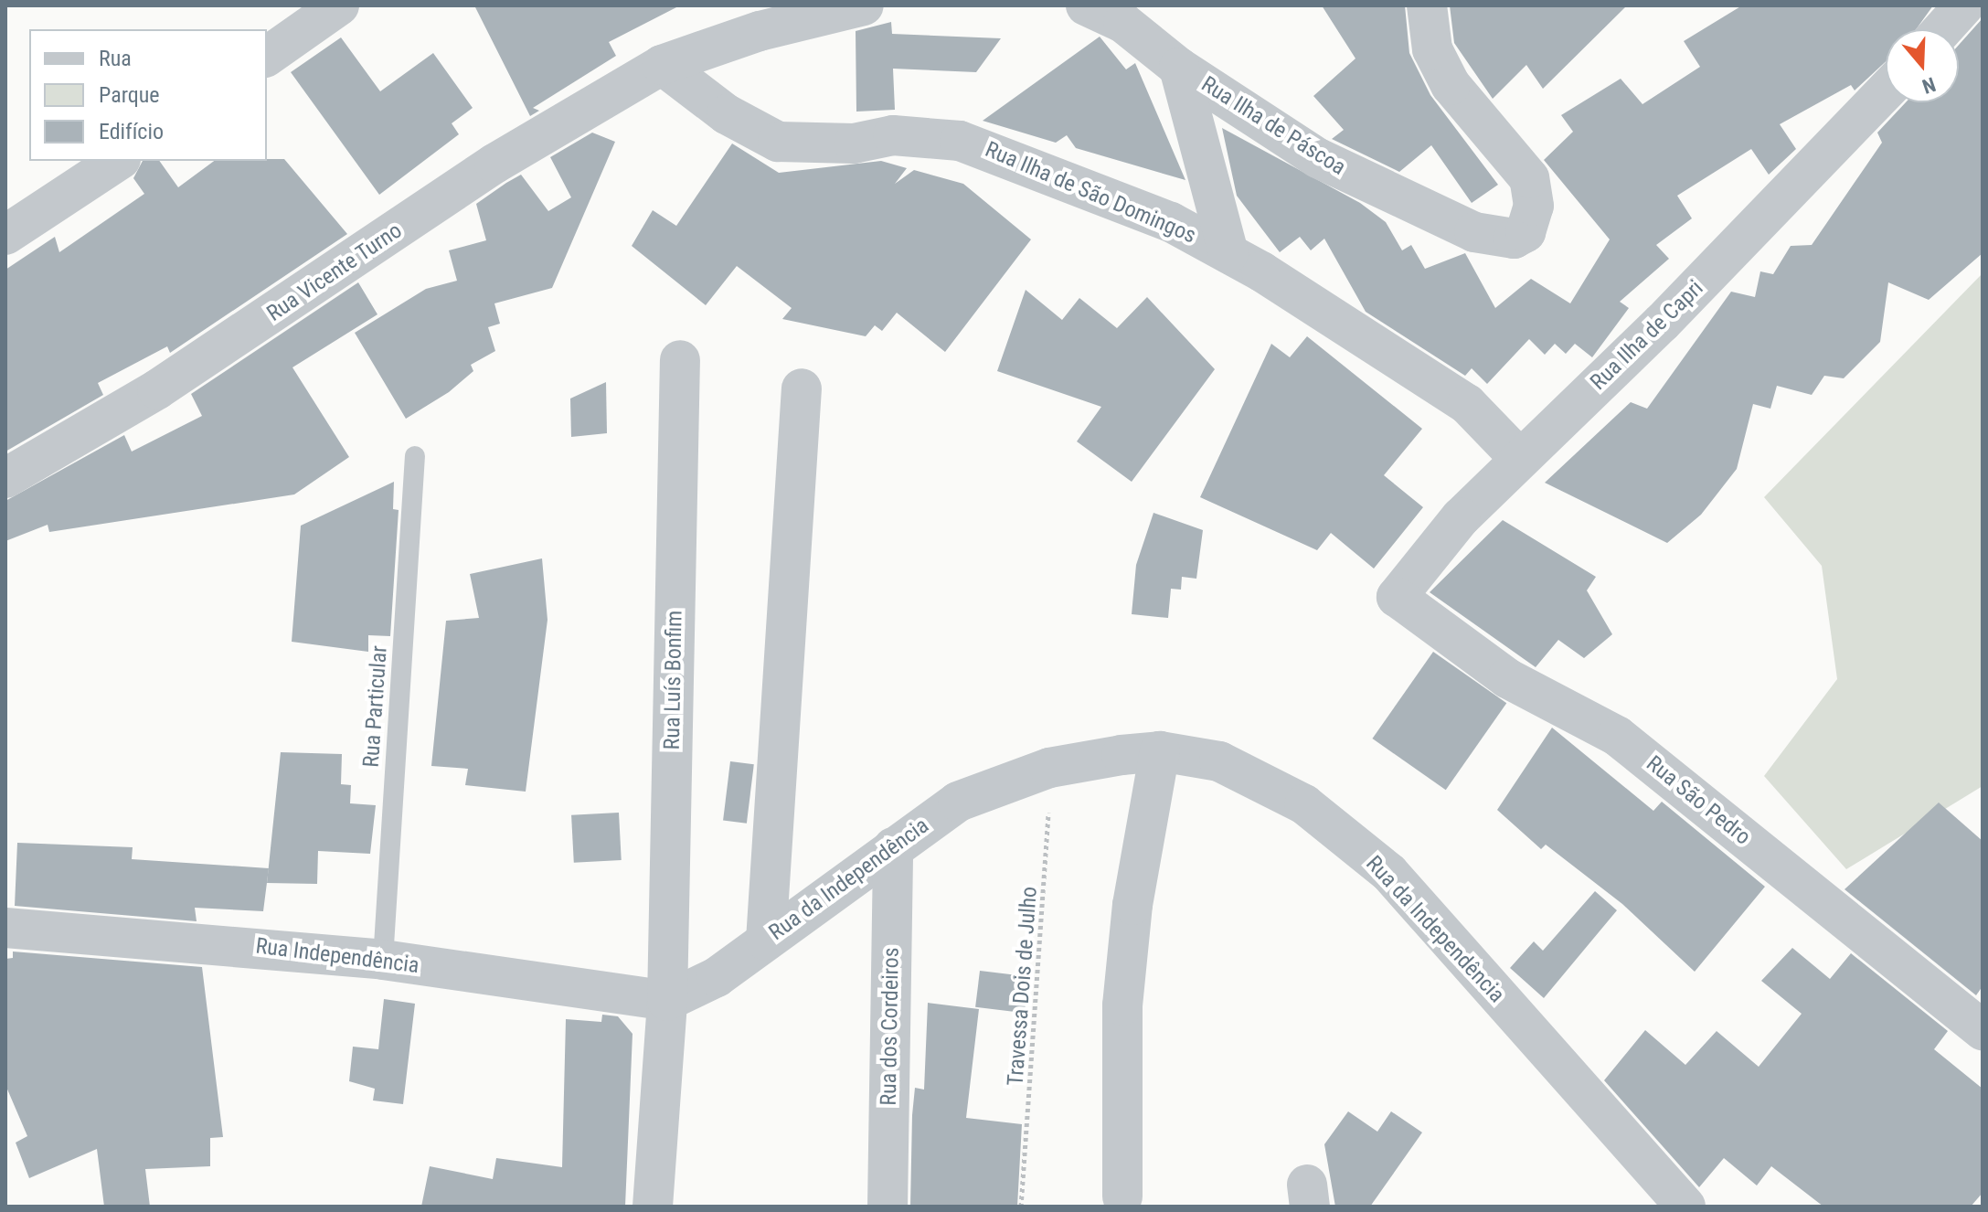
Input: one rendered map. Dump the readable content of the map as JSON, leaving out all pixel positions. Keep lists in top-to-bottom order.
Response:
{
  "streets": {
    "street": [
      "Rua Ilha de Páscoa",
      "Rua Ilha de São Domingos",
      "Rua Vicente Turno",
      "Rua Ilha de Capri",
      "Rua Luís Bonfim",
      "Rua São Pedro",
      "Rua da Independência",
      "Rua Independência",
      "Rua dos Cordeiros"
    ],
    "lane": ["Rua Particular"],
    "path": ["Travessa Dois de Julho"]
  },
  "crossings": [
    ["Rua Ilha de São Domingos", "Rua Vicente Turno"],
    ["Rua Ilha de São Domingos", "Rua Ilha de Capri"],
    ["Rua Ilha de Capri", "Rua São Pedro"],
    ["Rua Luís Bonfim", "Rua da Independência"],
    ["Rua Luís Bonfim", "Rua Independência"],
    ["Rua Particular", "Rua Independência"],
    ["Rua da Independência", "Rua Independência"],
    ["Rua da Independência", "Travessa Dois de Julho"],
    ["Rua da Independência", "Rua dos Cordeiros"]
  ],
  "legend": ["Rua", "Parque", "Edifício"],
  "north": "bottom"
}
